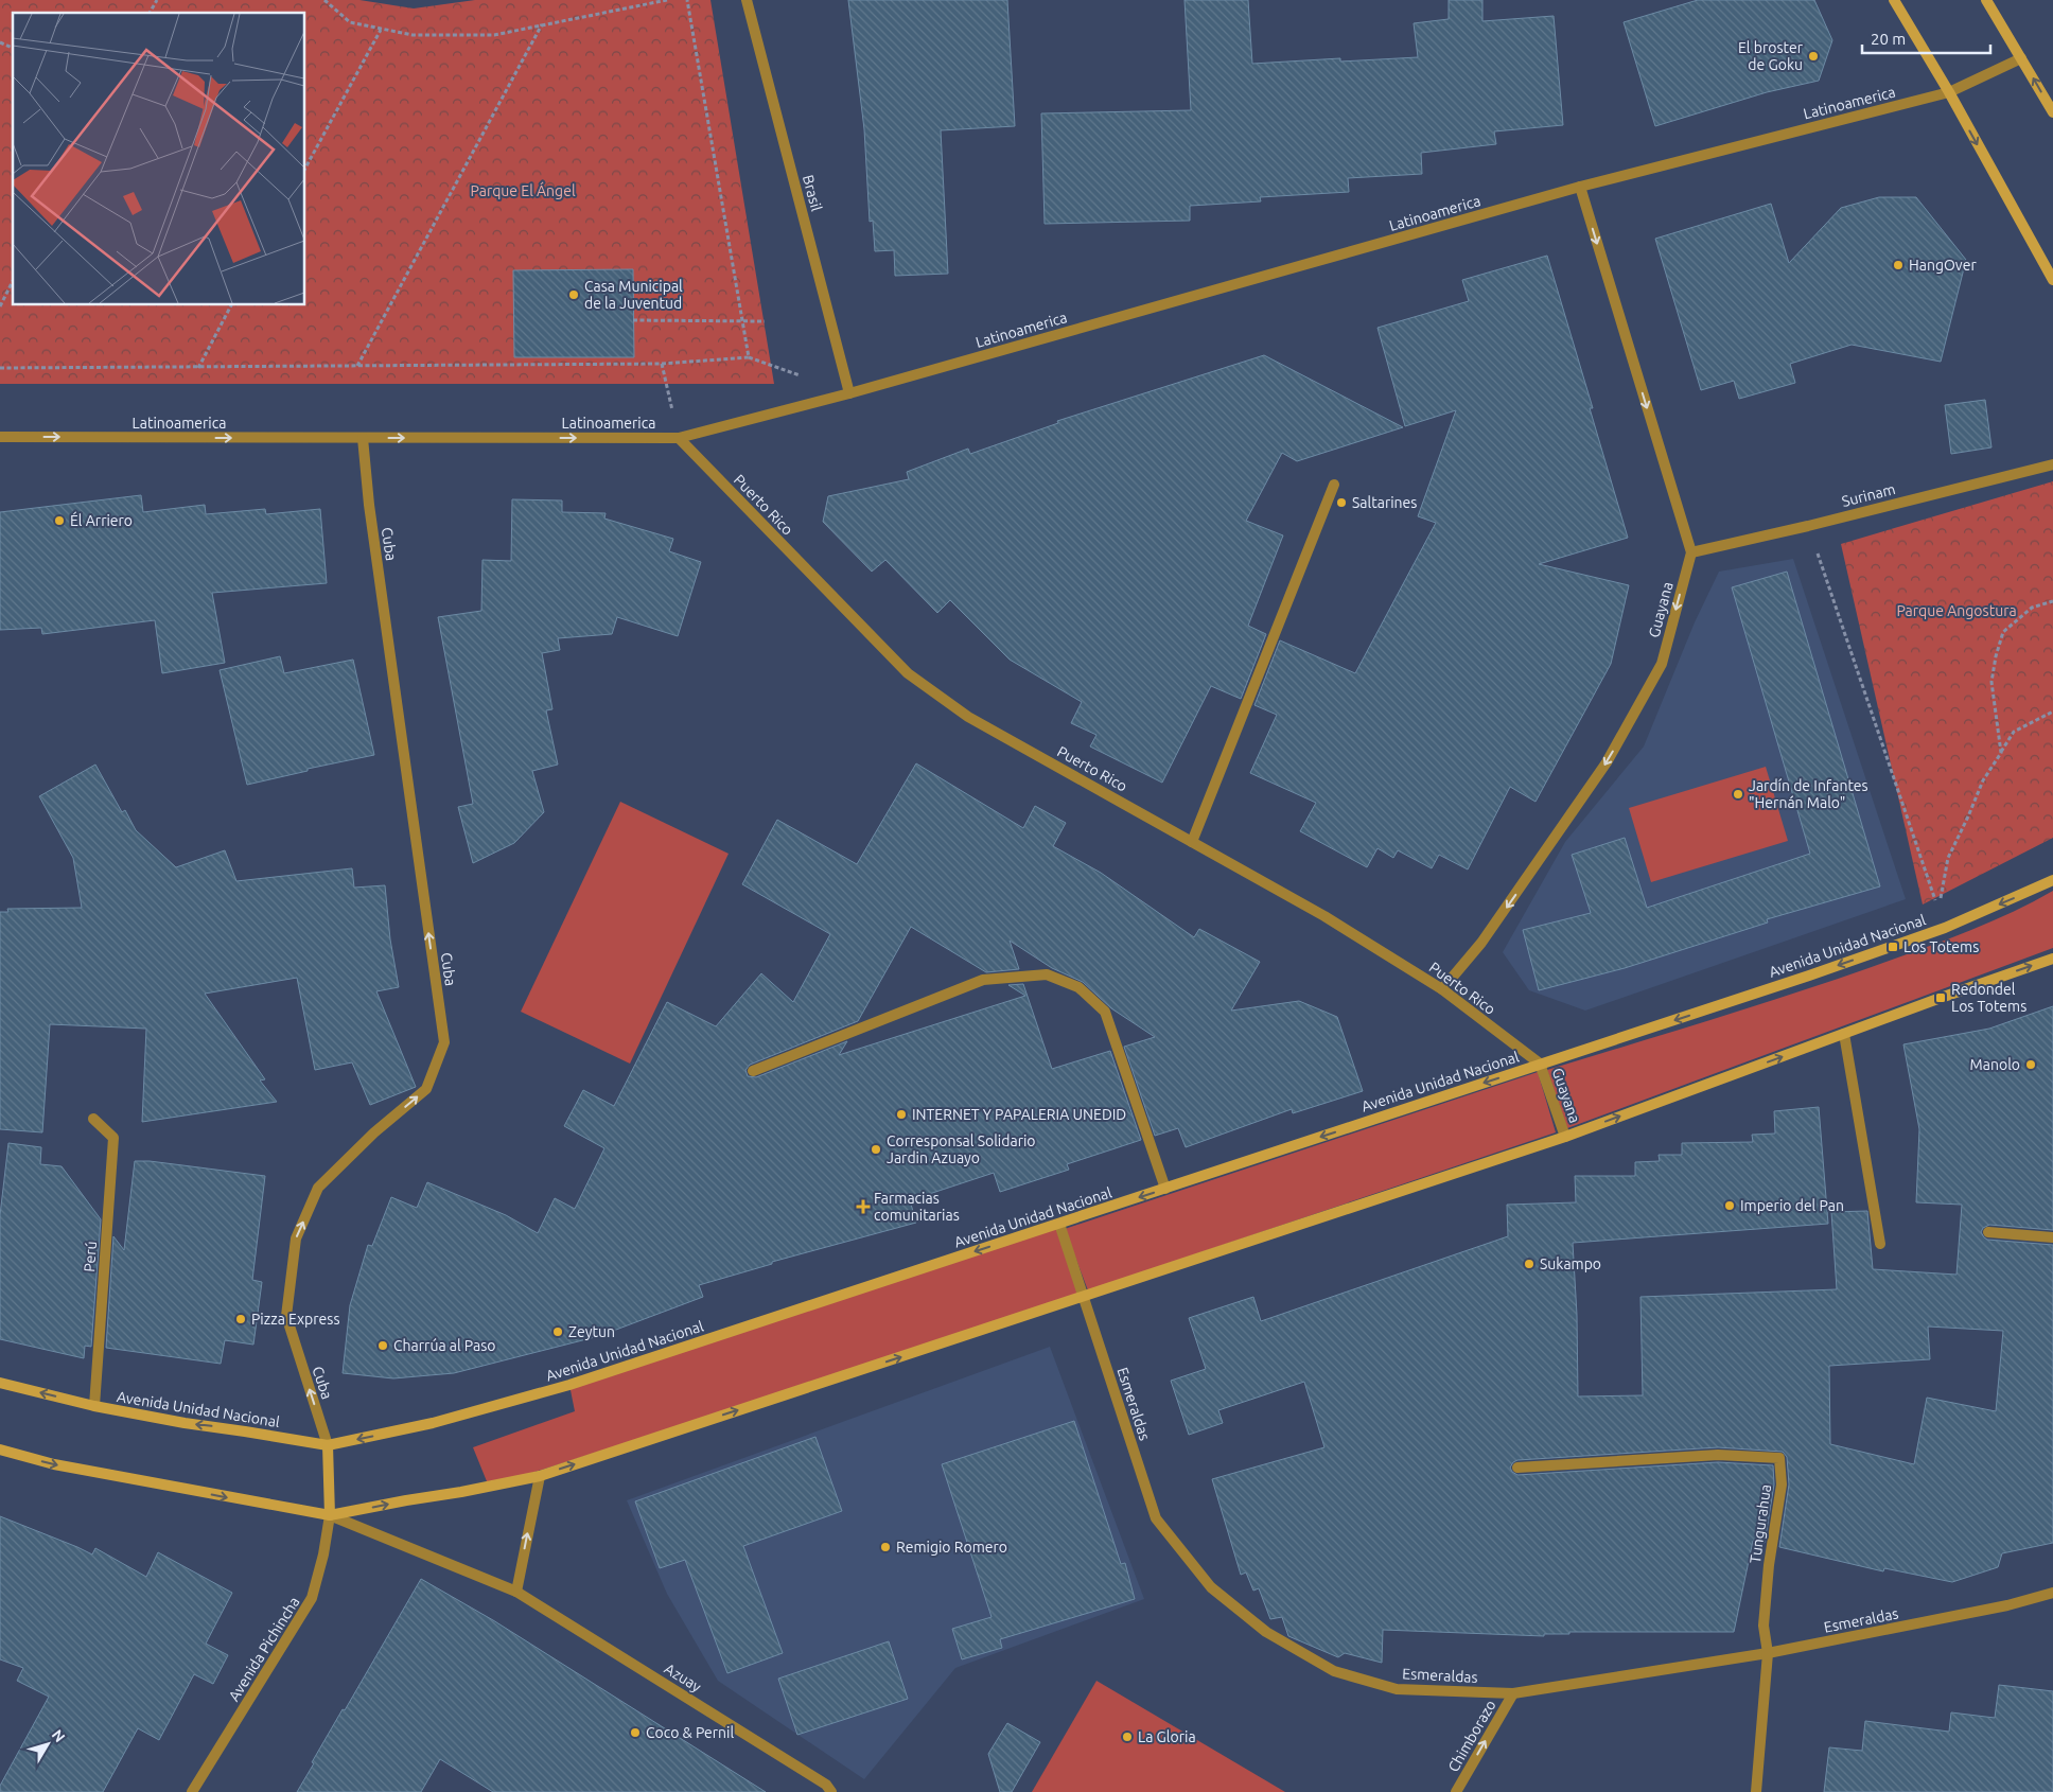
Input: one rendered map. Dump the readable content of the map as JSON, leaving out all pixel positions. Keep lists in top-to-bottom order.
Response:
{
  "streets": {
    "main road": ["Avenida Unidad Nacional", "Avenida Pichincha"],
    "street": [
      "Latinoamerica",
      "Brasil",
      "Surinam",
      "Puerto Rico",
      "Cuba",
      "Guayana",
      "Perú",
      "Esmeraldas",
      "Tungurahua",
      "Azuay",
      "Chimborazo"
    ]
  },
  "crossings": [
    ["Latinoamerica", "Brasil"],
    ["Latinoamerica", "Puerto Rico"],
    ["Latinoamerica", "Cuba"],
    ["Surinam", "Guayana"],
    ["Puerto Rico", "Guayana"],
    ["Puerto Rico", "Avenida Unidad Nacional"],
    ["Cuba", "Avenida Unidad Nacional"],
    ["Cuba", "Avenida Pichincha"],
    ["Guayana", "Avenida Unidad Nacional"],
    ["Avenida Unidad Nacional", "Perú"],
    ["Avenida Unidad Nacional", "Esmeraldas"],
    ["Avenida Unidad Nacional", "Avenida Pichincha"],
    ["Esmeraldas", "Tungurahua"],
    ["Esmeraldas", "Chimborazo"],
    ["Avenida Pichincha", "Azuay"]
  ],
  "one_way": ["Cuba", "Guayana", "Chimborazo"],
  "parks": ["Parque El Ángel", "Parque Angostura"],
  "places": {
    "other": [
      "El broster de Goku",
      "HangOver",
      "Casa Municipal de la Juventud",
      "Saltarines",
      "Él Arriero",
      "Jardín de Infantes \"Hernán Malo\"",
      "Manolo",
      "INTERNET Y PAPALERIA UNEDID",
      "Corresponsal Solidario Jardin Azuayo",
      "Imperio del Pan",
      "Sukampo",
      "Pizza Express",
      "Zeytun",
      "Charrúa al Paso",
      "Remigio Romero",
      "Coco & Pernil",
      "La Gloria"
    ],
    "transit": ["Los Totems", "Redondel Los Totems"],
    "health": ["Farmacias comunitarias"]
  },
  "scale_bar": "20 m",
  "north": "top right"
}
